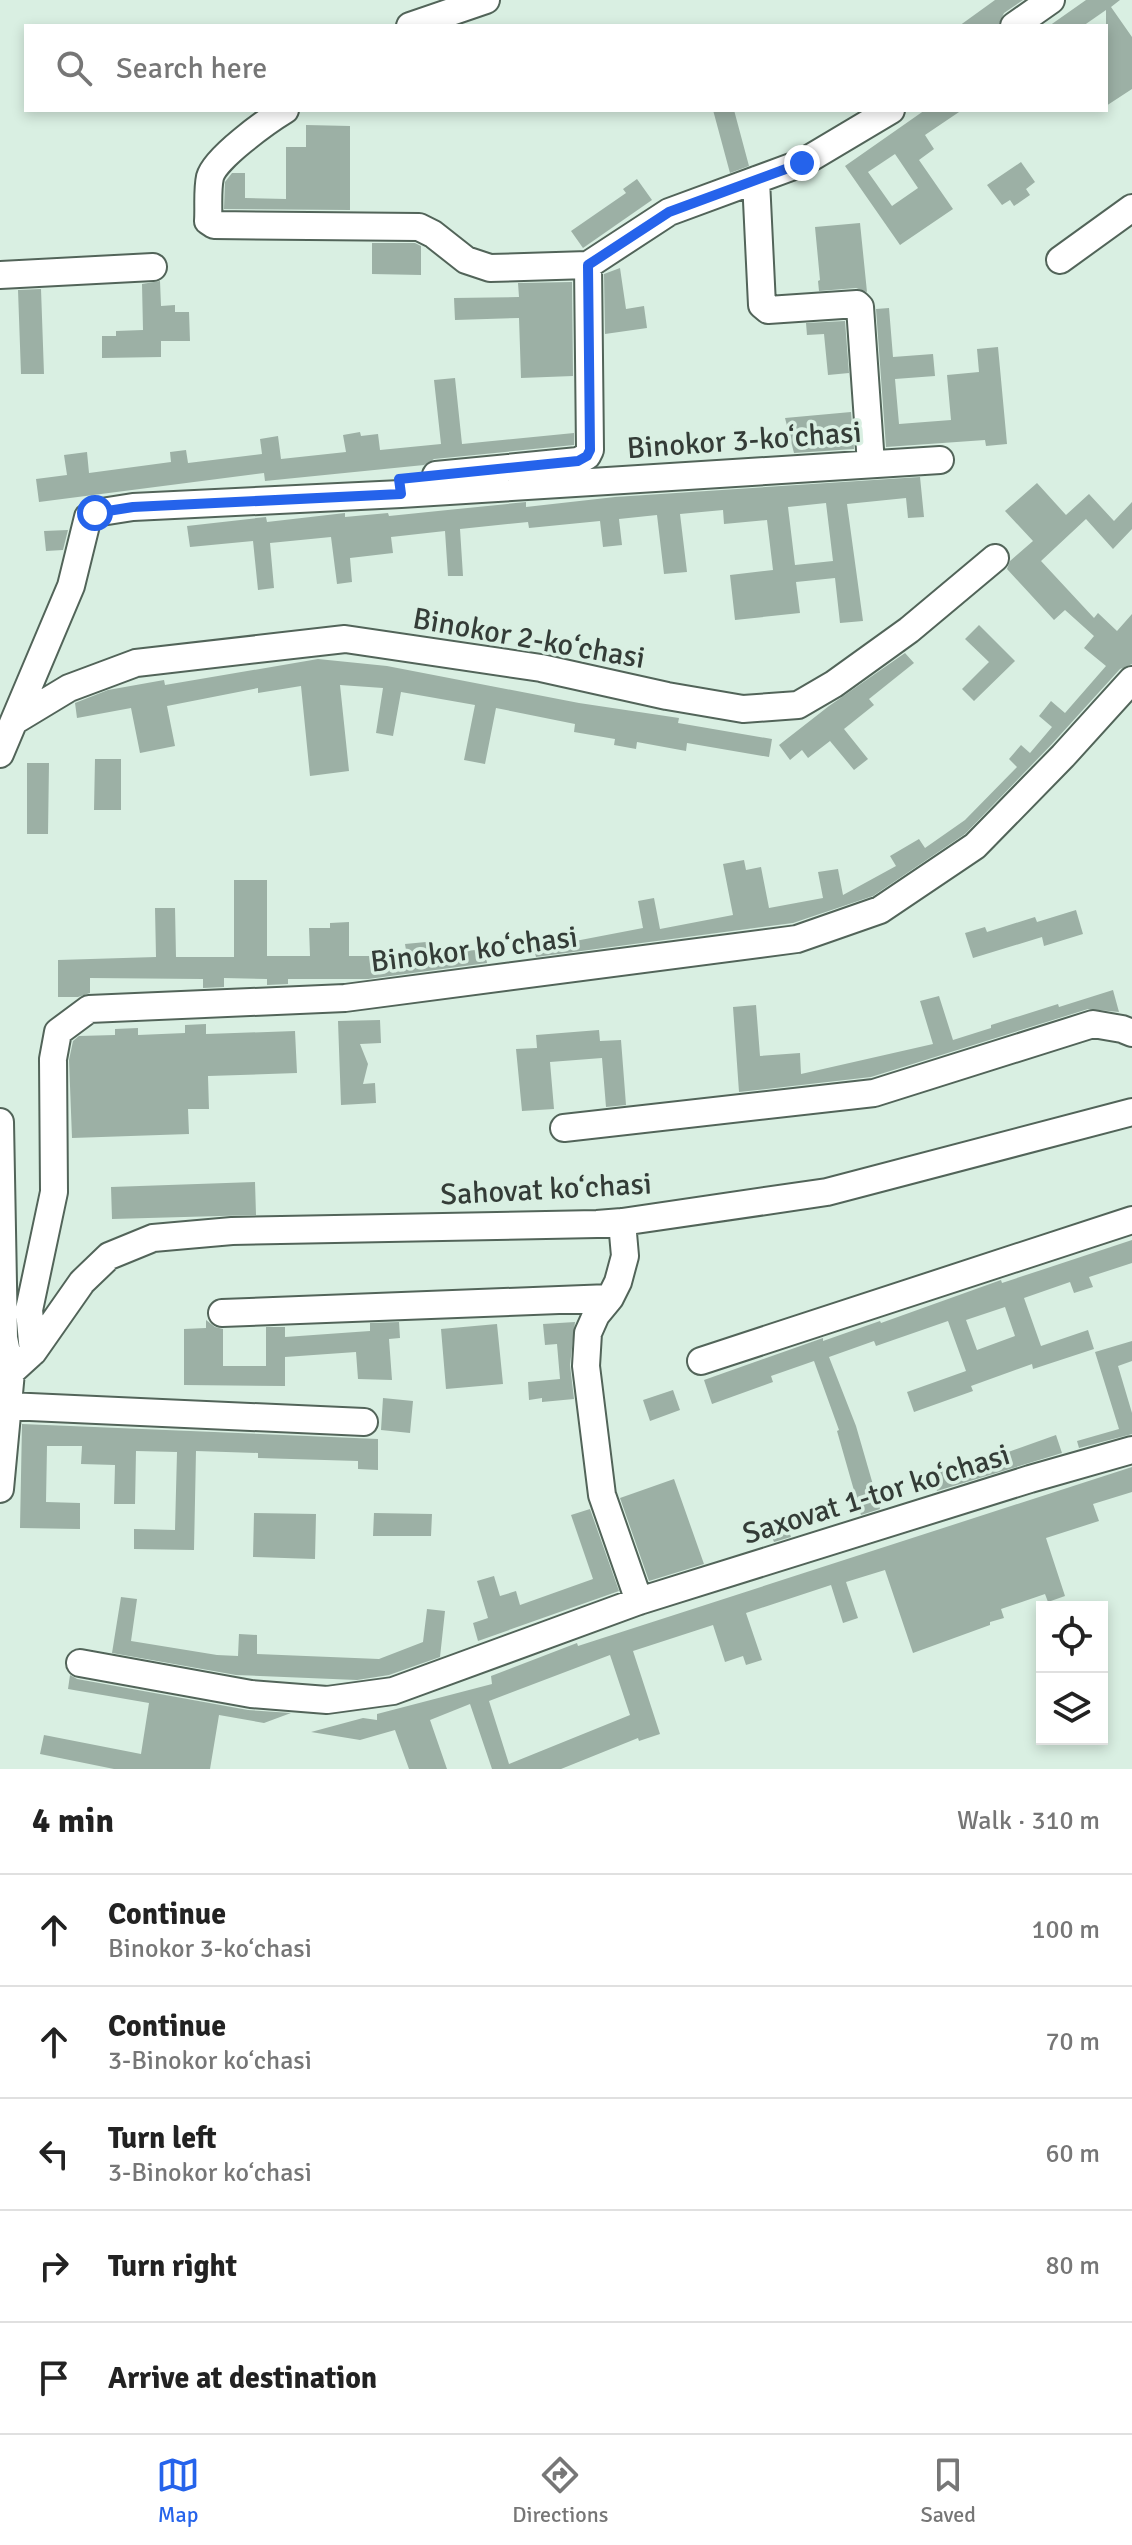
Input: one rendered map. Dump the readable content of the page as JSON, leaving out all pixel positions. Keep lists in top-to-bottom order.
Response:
{
  "streets": {
    "street": [
      "Binokor 3-koʻchasi",
      "Binokor 2-koʻchasi",
      "Binokor koʻchasi",
      "Sahovat koʻchasi",
      "Saxovat 1-tor koʻchasi"
    ]
  },
  "crossings": [
    ["Binokor 3-koʻchasi", "Binokor 2-koʻchasi"],
    ["Binokor koʻchasi", "Sahovat koʻchasi"]
  ],
  "page": {
    "search": "Search here",
    "heading": ["4 min", "Walk · 310 m"],
    "list": [
      ["Continue", "Binokor 3-koʻchasi", "100 m"],
      ["Continue", "3-Binokor koʻchasi", "70 m"],
      ["Turn left", "3-Binokor koʻchasi", "60 m"],
      ["Turn right", "80 m"],
      "Arrive at destination"
    ],
    "nav": ["Map", "Directions", "Saved"]
  }
}
